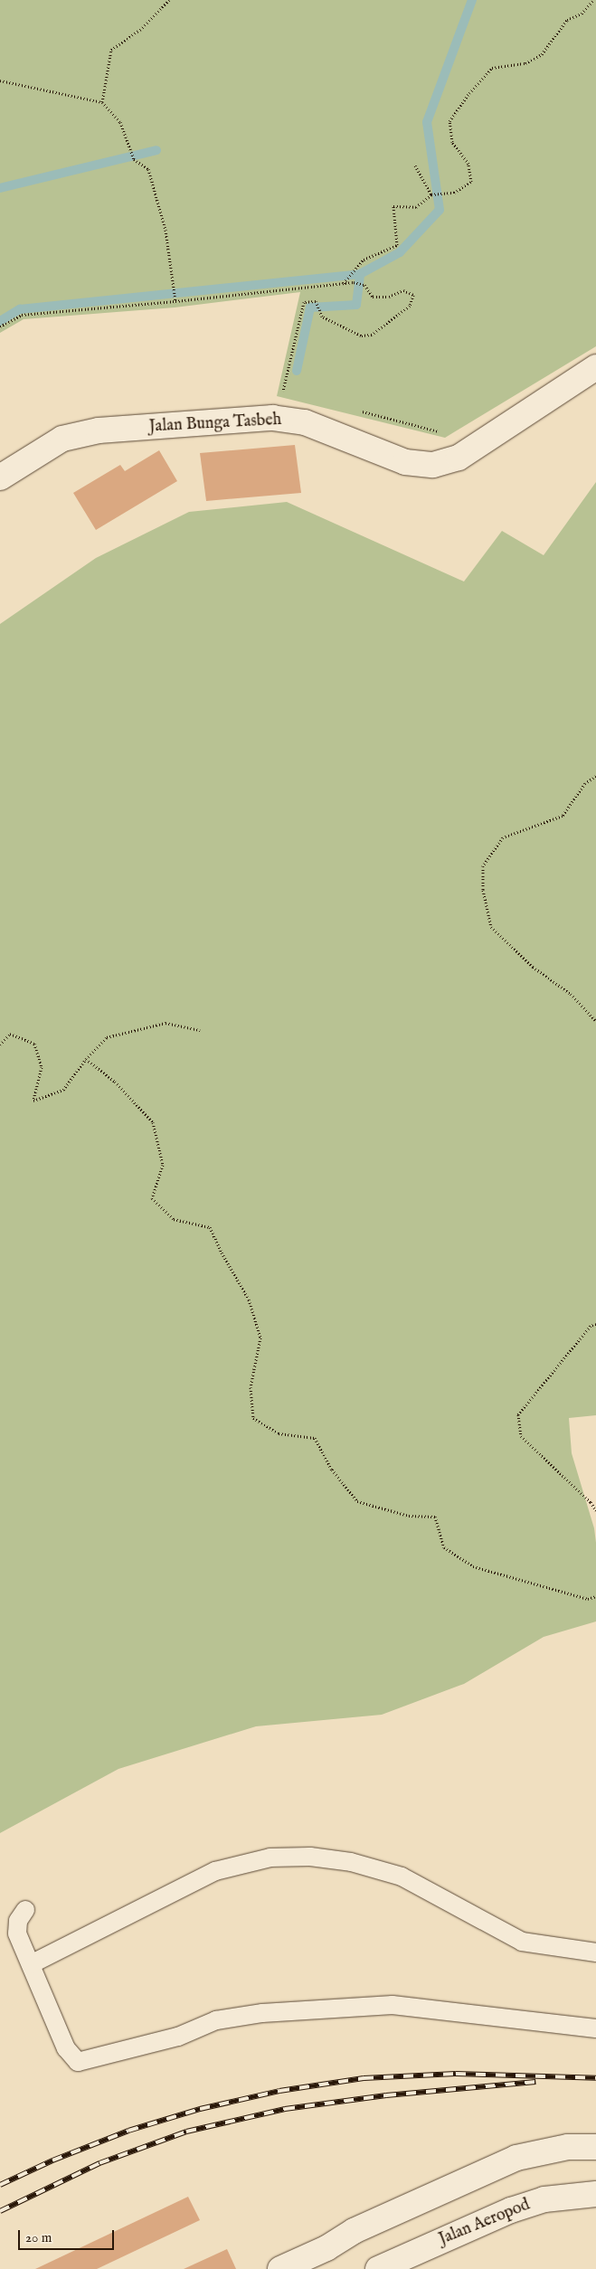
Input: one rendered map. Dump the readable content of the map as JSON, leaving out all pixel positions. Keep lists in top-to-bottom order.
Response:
{
  "streets": {
    "street": ["Jalan Bunga Tasbeh", "Jalan Aeropod"]
  },
  "scale_bar": "20 m"
}
